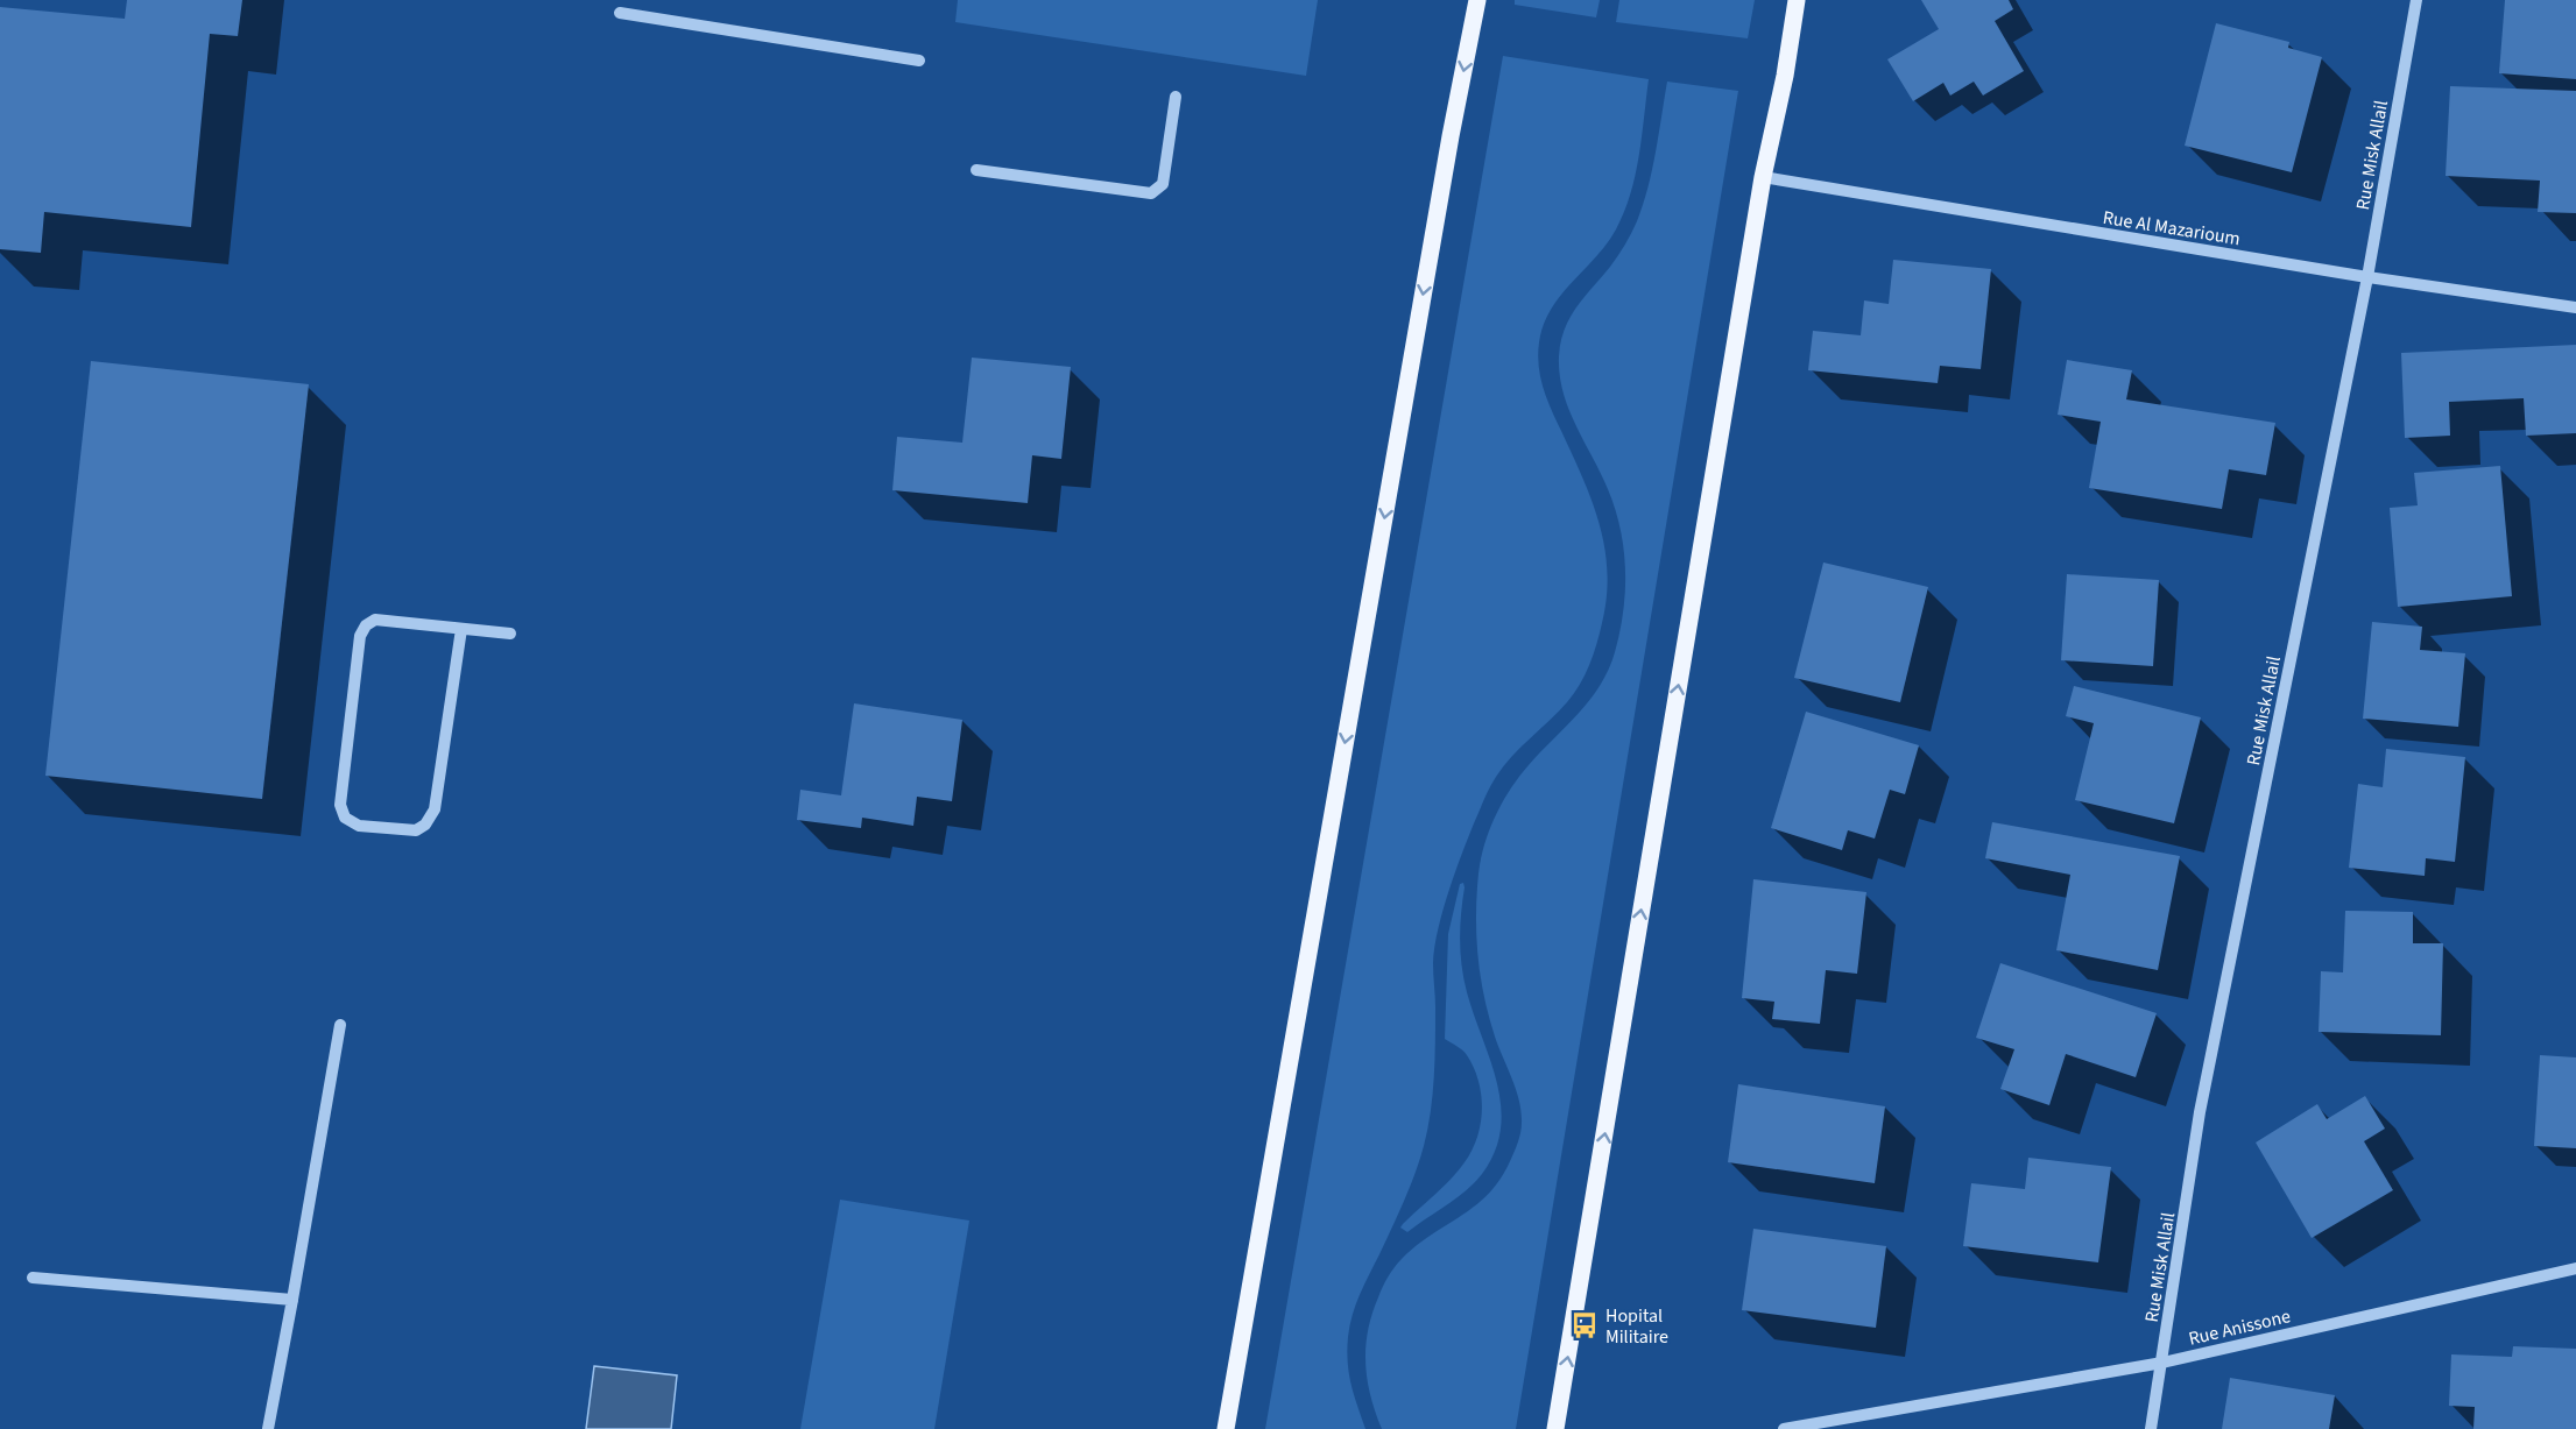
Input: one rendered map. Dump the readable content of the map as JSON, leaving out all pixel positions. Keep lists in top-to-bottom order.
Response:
{
  "streets": {
    "street": ["Rue Misk Allail", "Rue Al Mazarioum", "Rue Anissone"]
  },
  "crossings": [
    ["Rue Misk Allail", "Rue Al Mazarioum"],
    ["Rue Misk Allail", "Rue Anissone"]
  ],
  "places": {
    "bus stop": ["Hopital Militaire"]
  }
}
